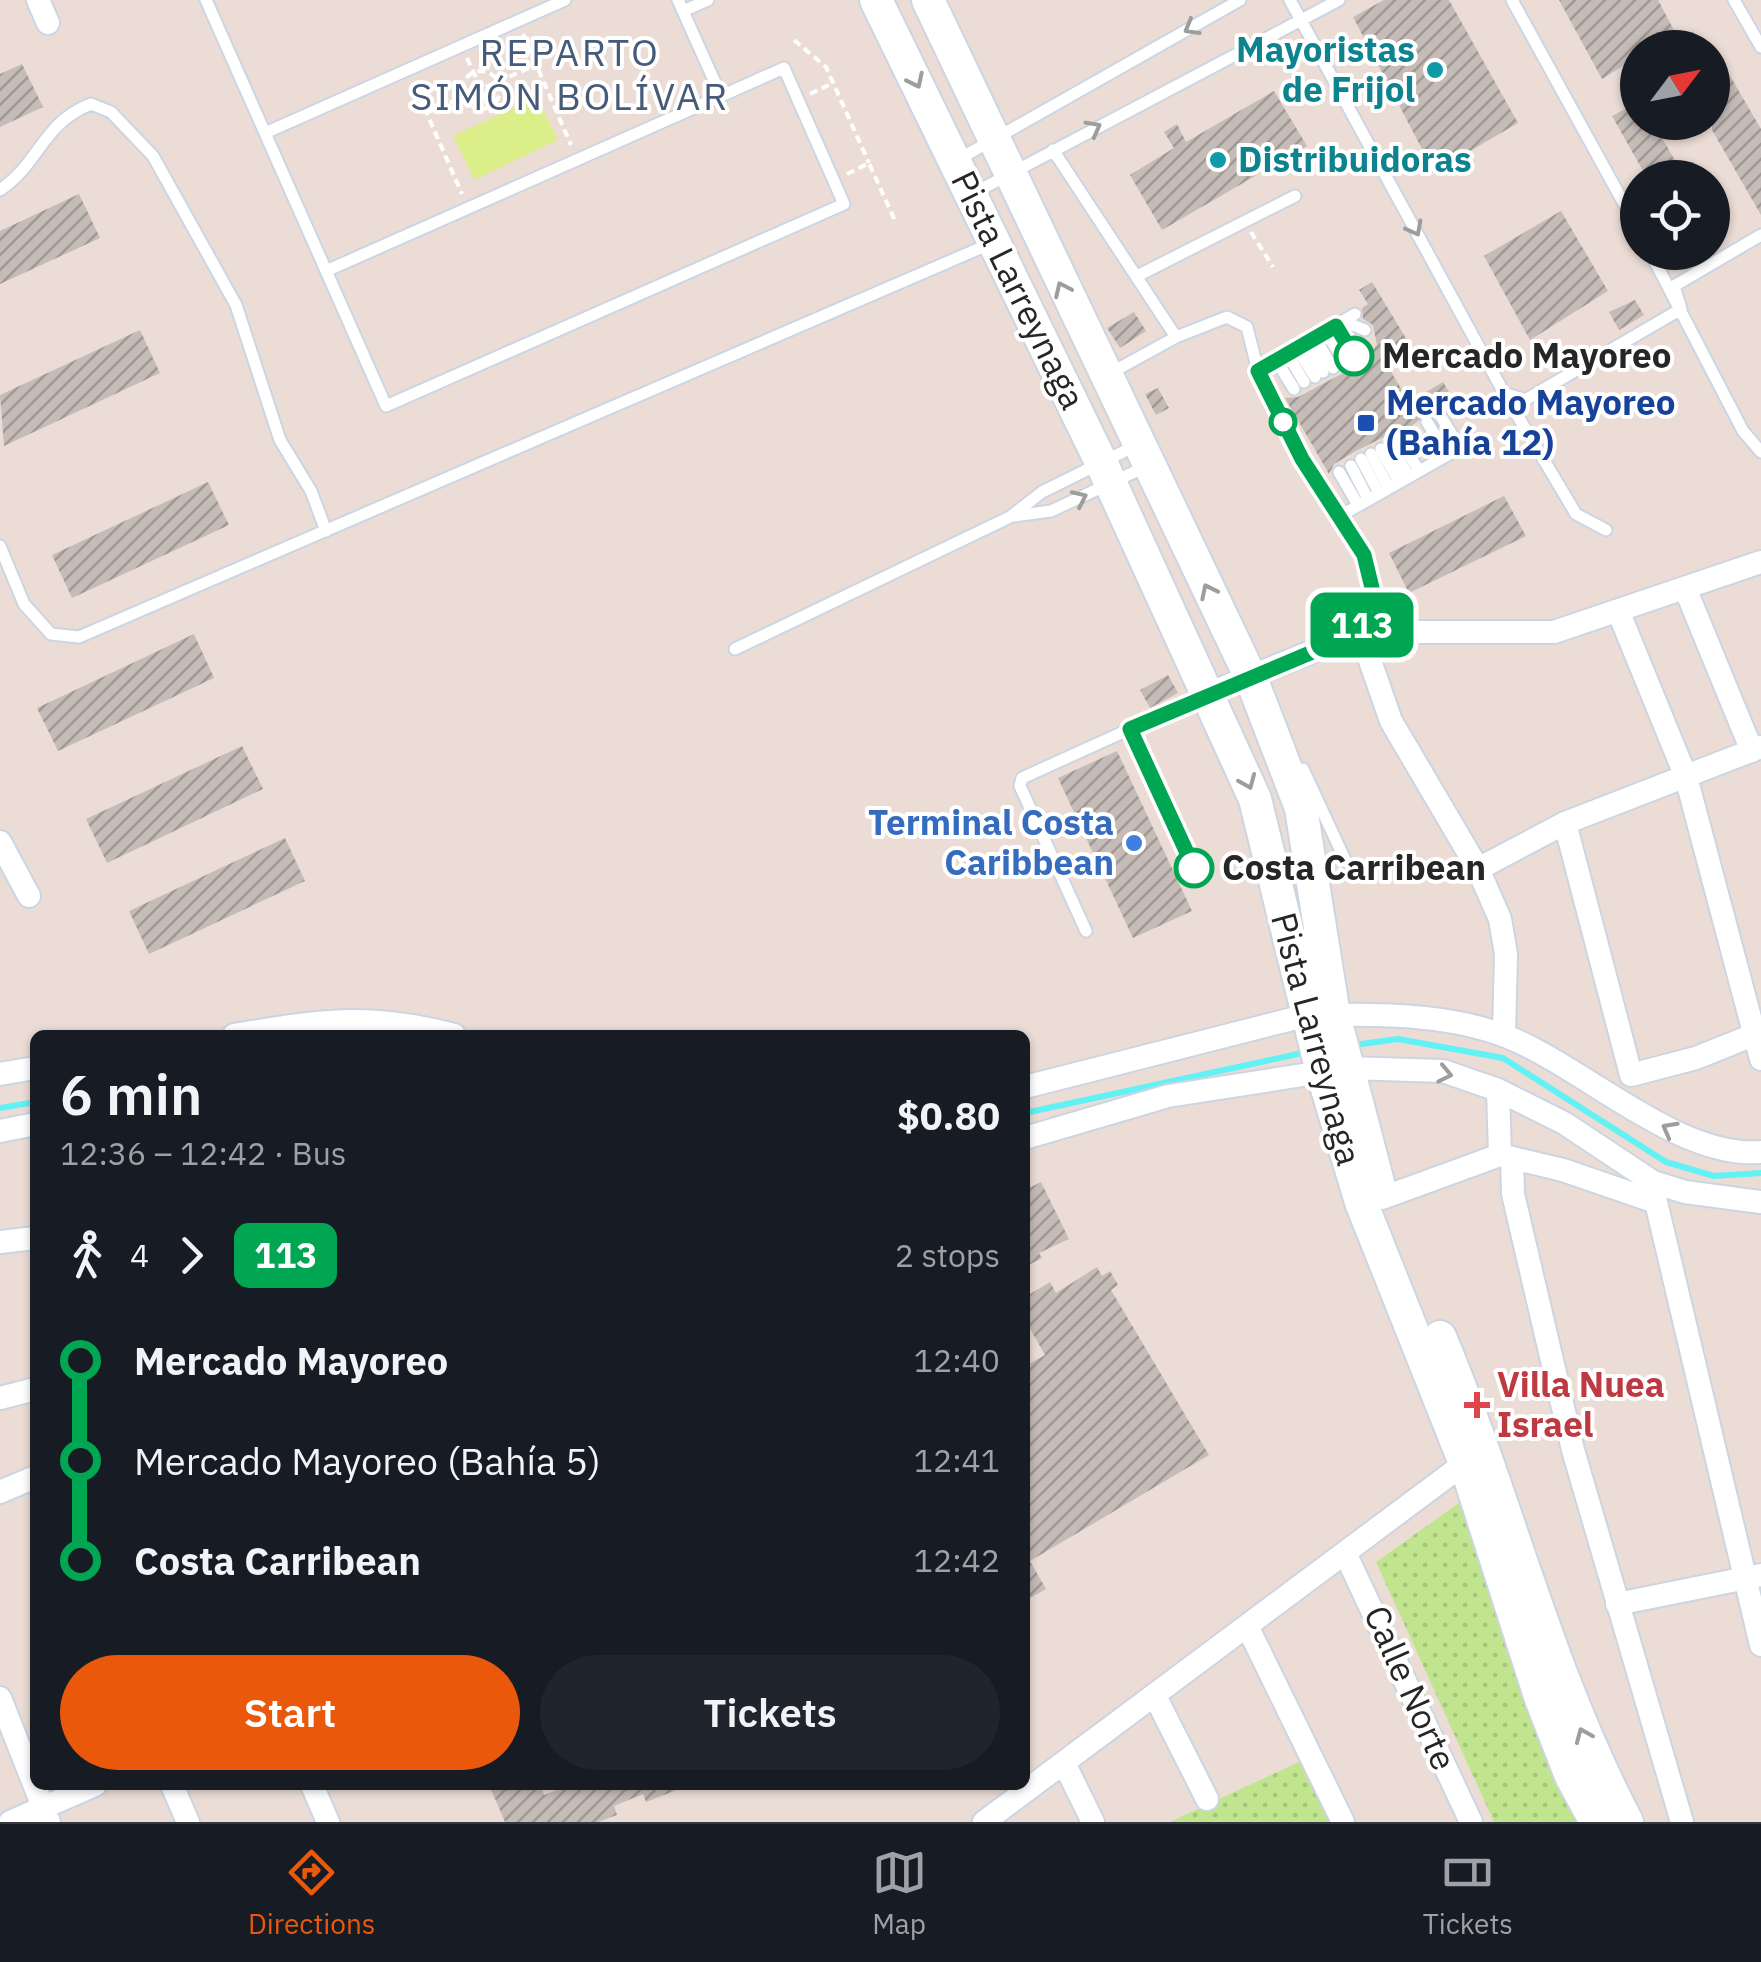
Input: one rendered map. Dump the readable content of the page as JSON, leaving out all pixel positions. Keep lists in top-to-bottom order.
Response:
{
  "streets": {
    "main road": ["Pista Larreynaga"],
    "street": ["Calle Norte"]
  },
  "districts": ["REPARTO SIMÓN BOLÍVAR"],
  "places": {
    "other": [
      "Mayoristas de Frijol",
      "Distribuidoras",
      "Mercado Mayoreo",
      "Terminal Costa Caribbean",
      "Costa Carribean"
    ],
    "transit": ["Mercado Mayoreo (Bahía 12)"],
    "health": ["Villa Nuea Israel"]
  },
  "lines": ["bus line 113"],
  "north": "top right",
  "page": {
    "on_map": "113",
    "heading": ["6 min", "12:36 – 12:42 · Bus", "$0.80"],
    "legs": ["4", "113", "2 stops"],
    "list": [
      {
        "name": "Mercado Mayoreo",
        "value": "12:40"
      },
      {
        "name": "Mercado Mayoreo (Bahía 5)",
        "value": "12:41"
      },
      {
        "name": "Costa Carribean",
        "value": "12:42"
      }
    ],
    "buttons": ["Start", "Tickets"],
    "tabs": ["Directions", "Map", "Tickets"]
  }
}
